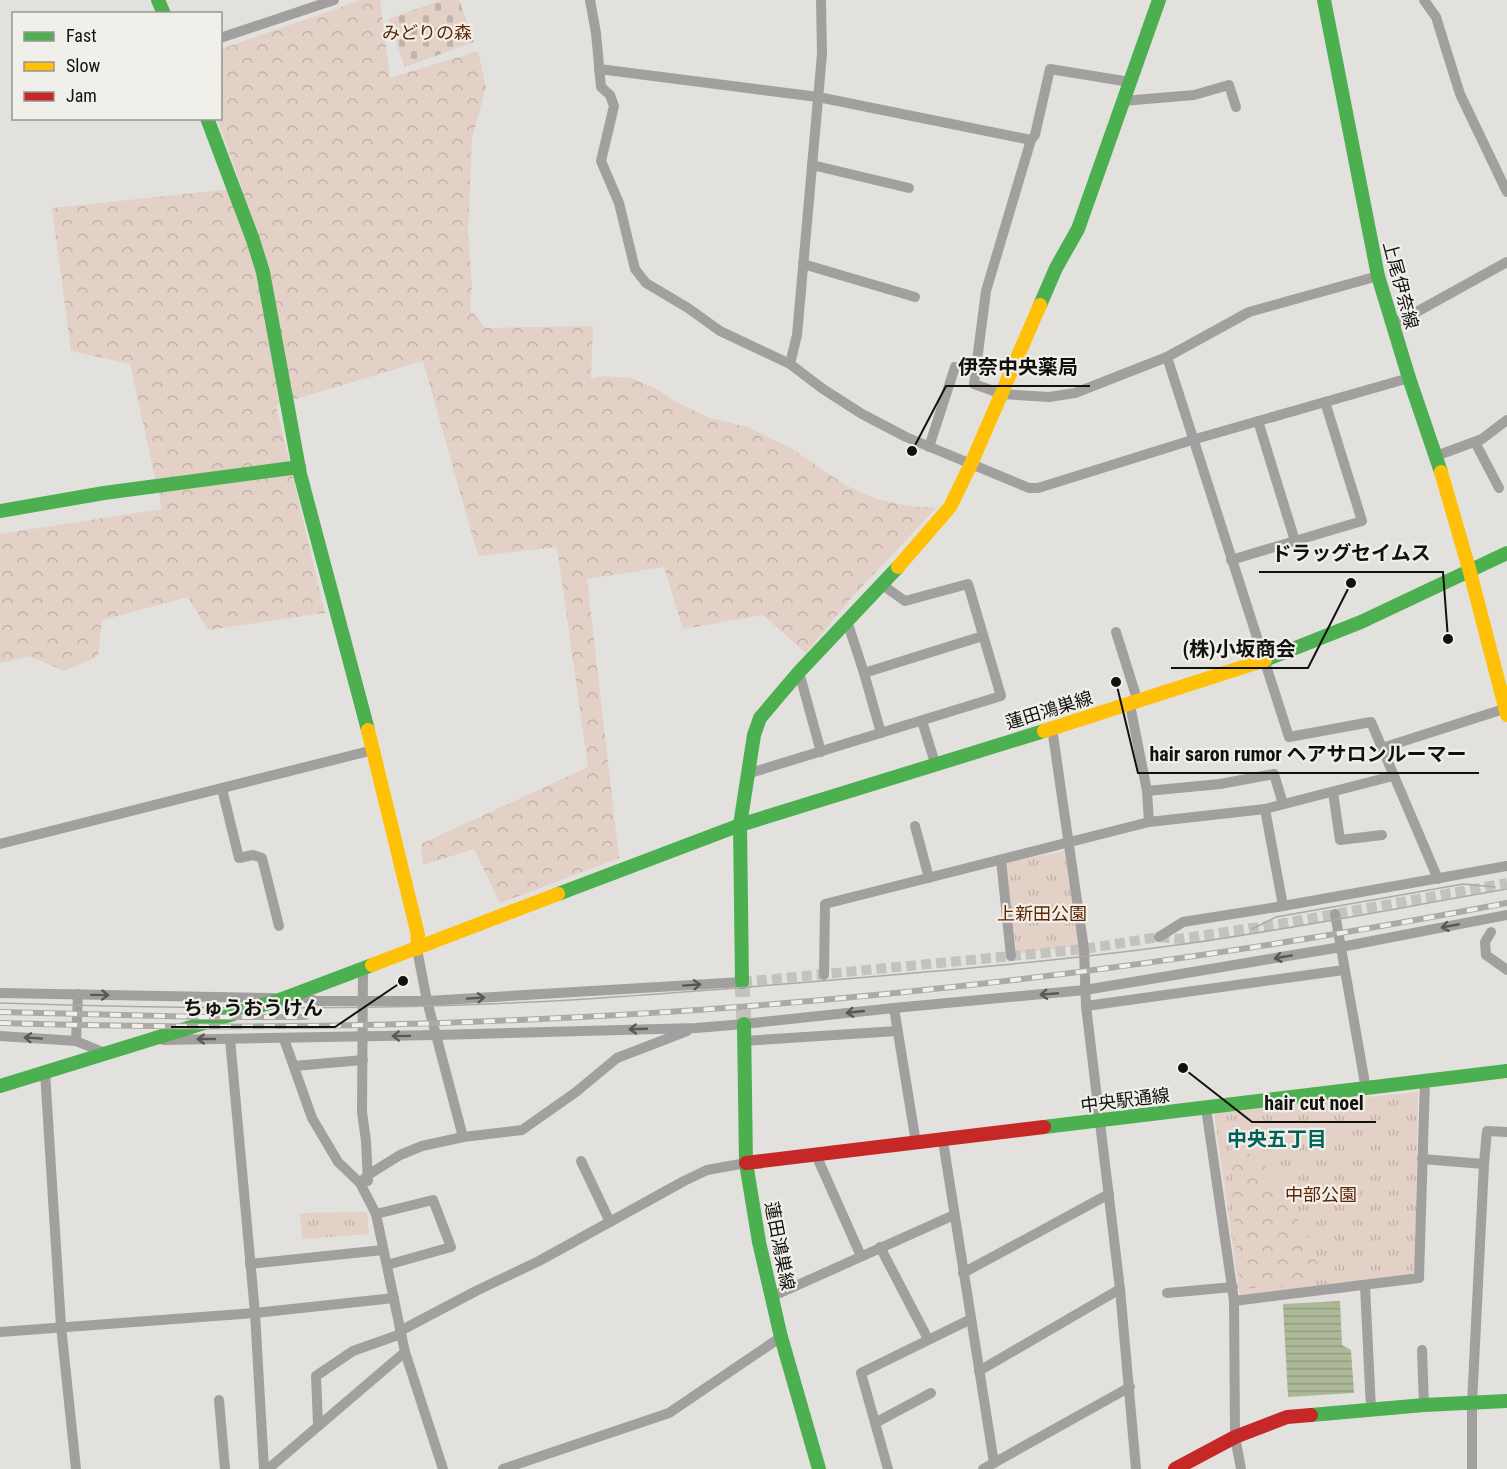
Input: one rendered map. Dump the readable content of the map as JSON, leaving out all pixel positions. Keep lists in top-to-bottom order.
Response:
{
  "streets": {
    "street": ["上尾伊奈線", "蓮田鴻巣線", "中央駅通線"]
  },
  "crossings": [
    ["上尾伊奈線", "蓮田鴻巣線"],
    ["蓮田鴻巣線", "中央駅通線"]
  ],
  "districts": ["中央五丁目"],
  "parks": ["みどりの森", "上新田公園", "中部公園"],
  "places": [
    "伊奈中央薬局",
    "(株)小坂商会",
    "ドラッグセイムス",
    "hair saron rumor ヘアサロンルーマー",
    "ちゅうおうけん",
    "hair cut noel"
  ],
  "legend": ["Fast", "Slow", "Jam"]
}
